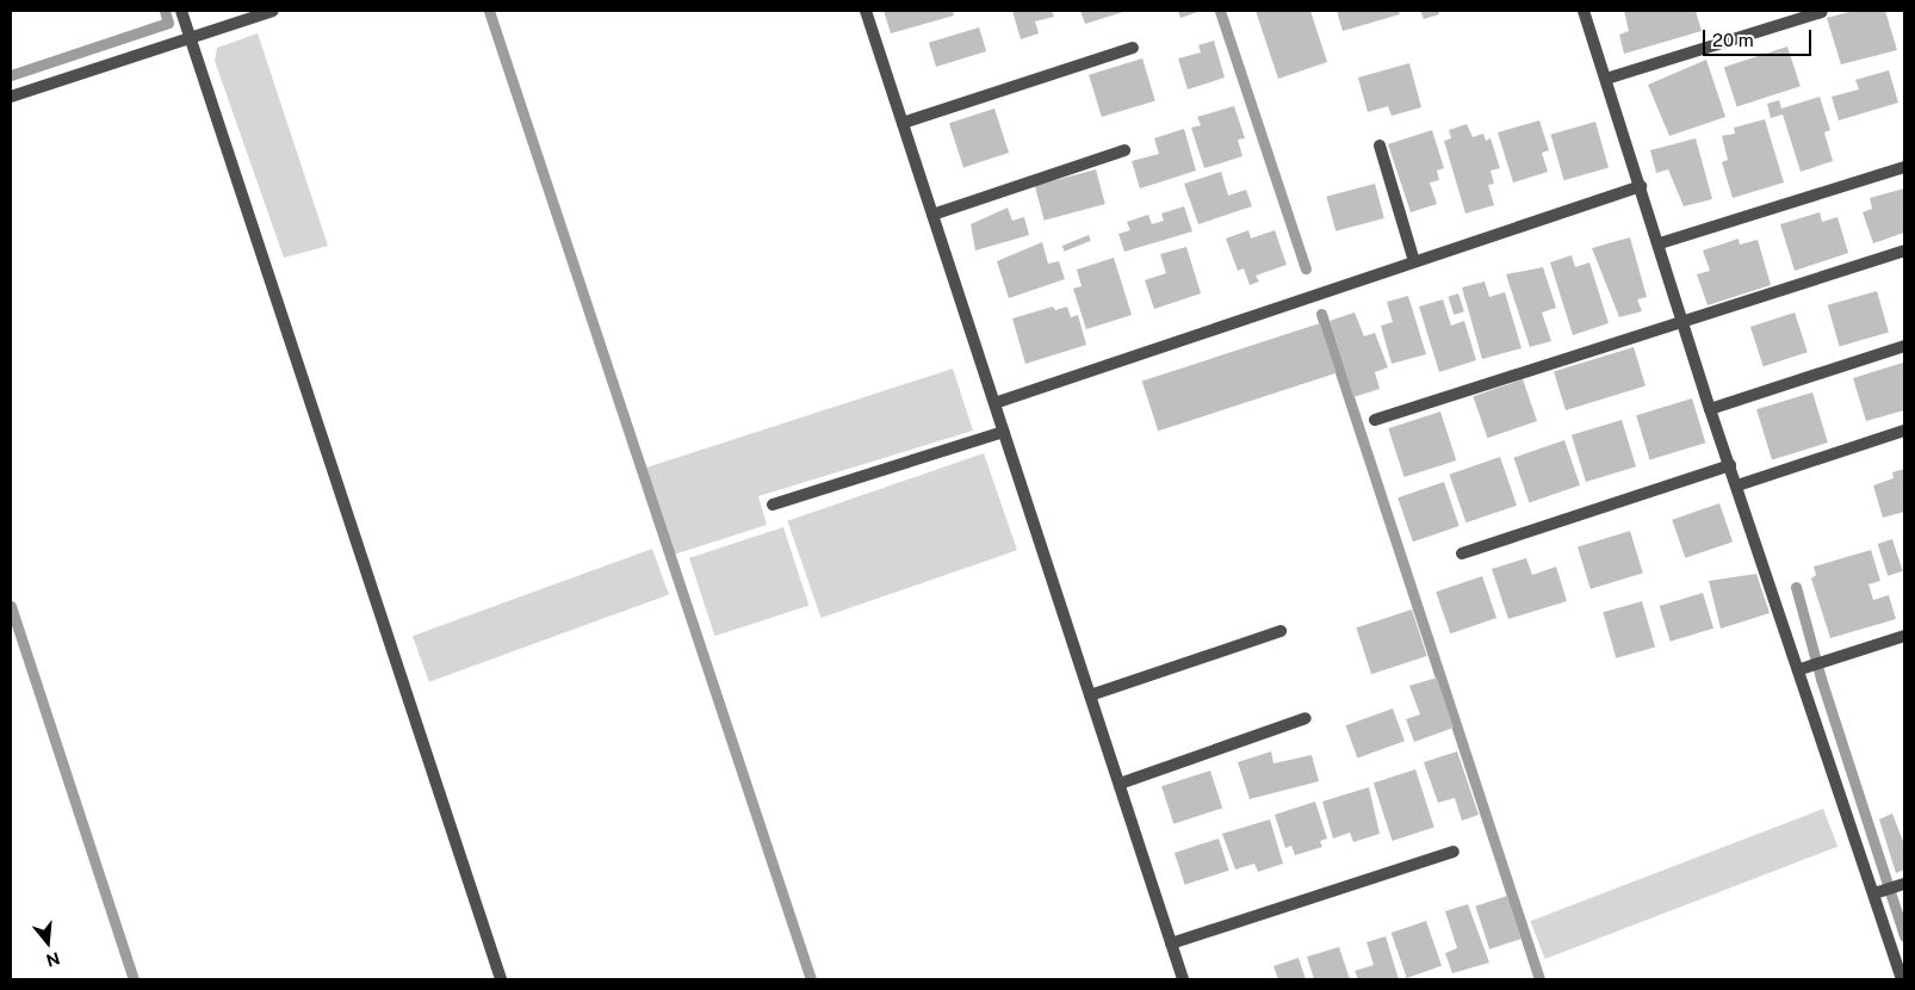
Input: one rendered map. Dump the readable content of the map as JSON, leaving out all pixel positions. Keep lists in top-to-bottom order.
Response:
{
  "scale_bar": "20 m",
  "north": "bottom"
}
